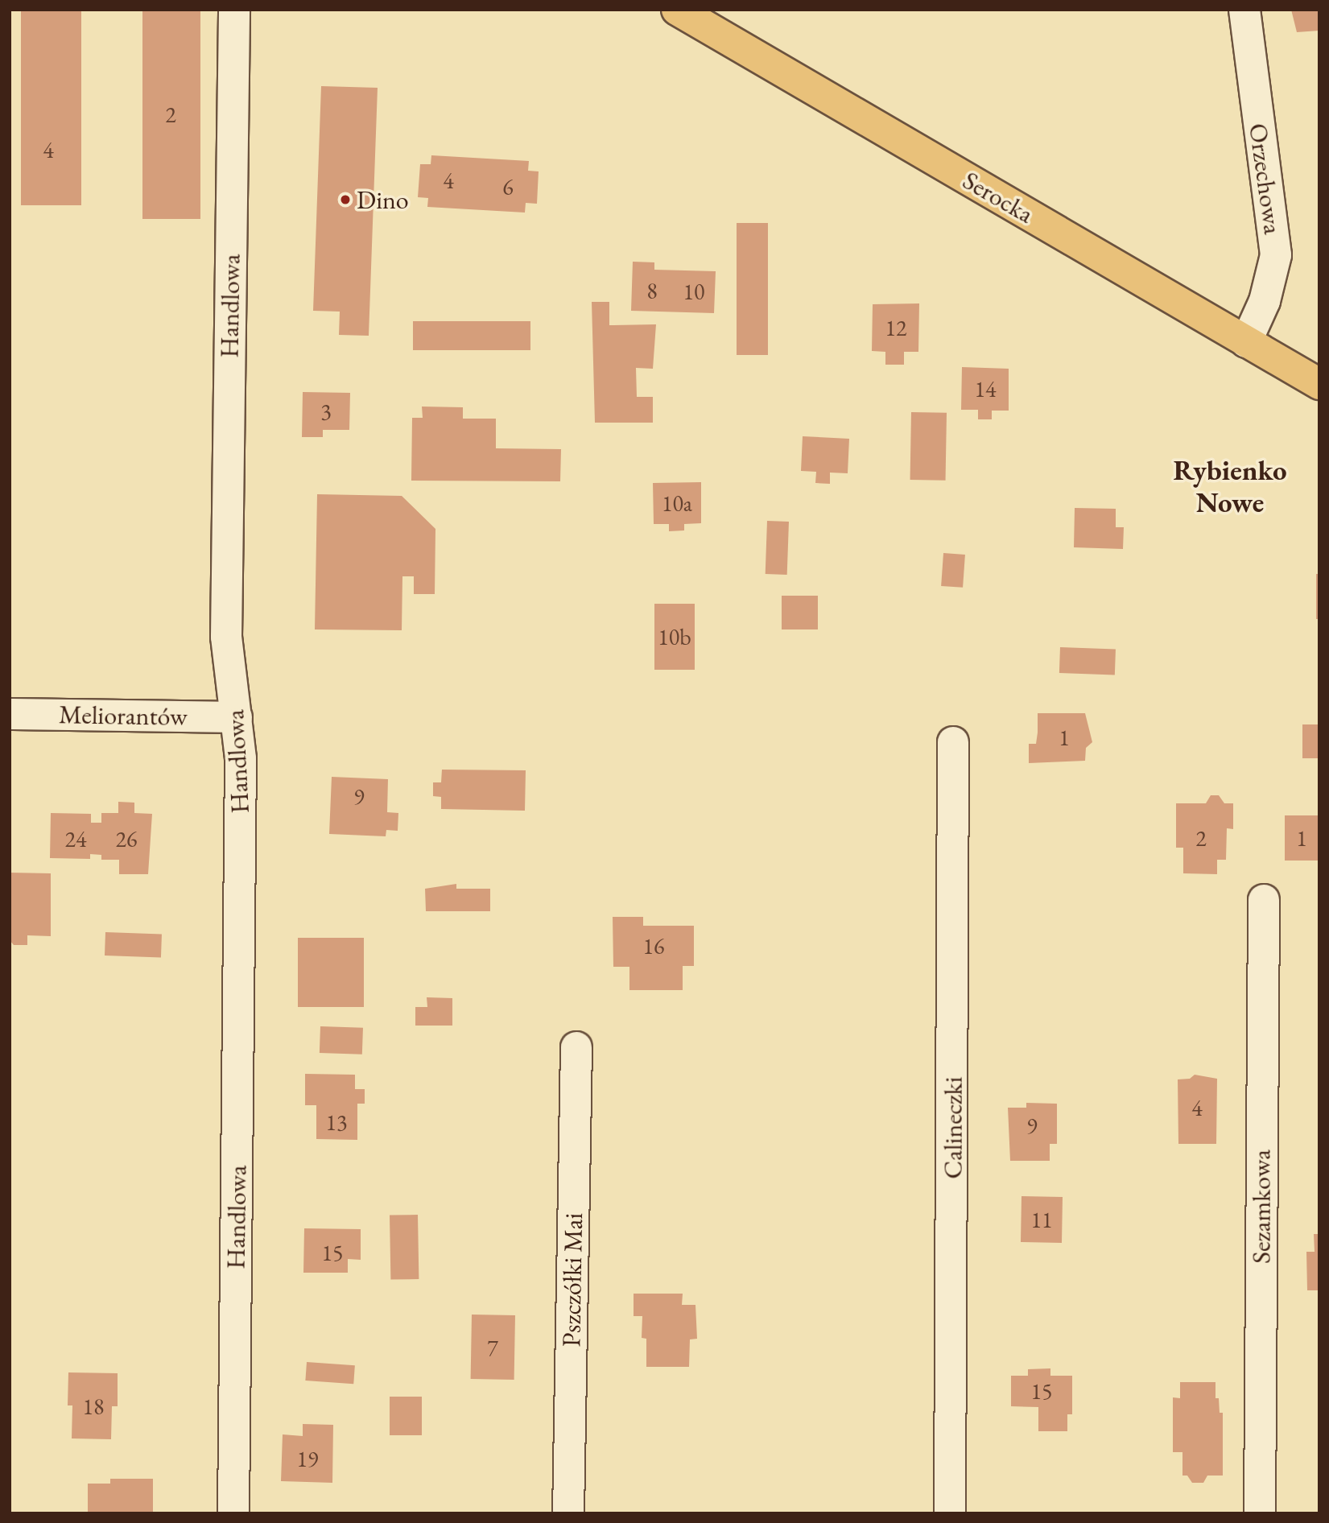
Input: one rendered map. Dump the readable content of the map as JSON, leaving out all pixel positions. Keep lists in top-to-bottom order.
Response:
{
  "streets": {
    "main road": ["Serocka"],
    "street": [
      "Orzechowa",
      "Handlowa",
      "Meliorantów",
      "Calineczki",
      "Sezamkowa",
      "Pszczółki Mai"
    ]
  },
  "crossings": [
    ["Orzechowa", "Serocka"],
    ["Handlowa", "Meliorantów"]
  ],
  "districts": ["Rybienko Nowe"],
  "places": ["Dino"],
  "house_numbers": [
    "2",
    "4",
    "4",
    "6",
    "8",
    "10",
    "12",
    "14",
    "3",
    "10a",
    "10b",
    "1",
    "9",
    "2",
    "1",
    "24",
    "26",
    "16",
    "4",
    "13",
    "9",
    "11",
    "15",
    "7",
    "15",
    "18",
    "19"
  ]
}
